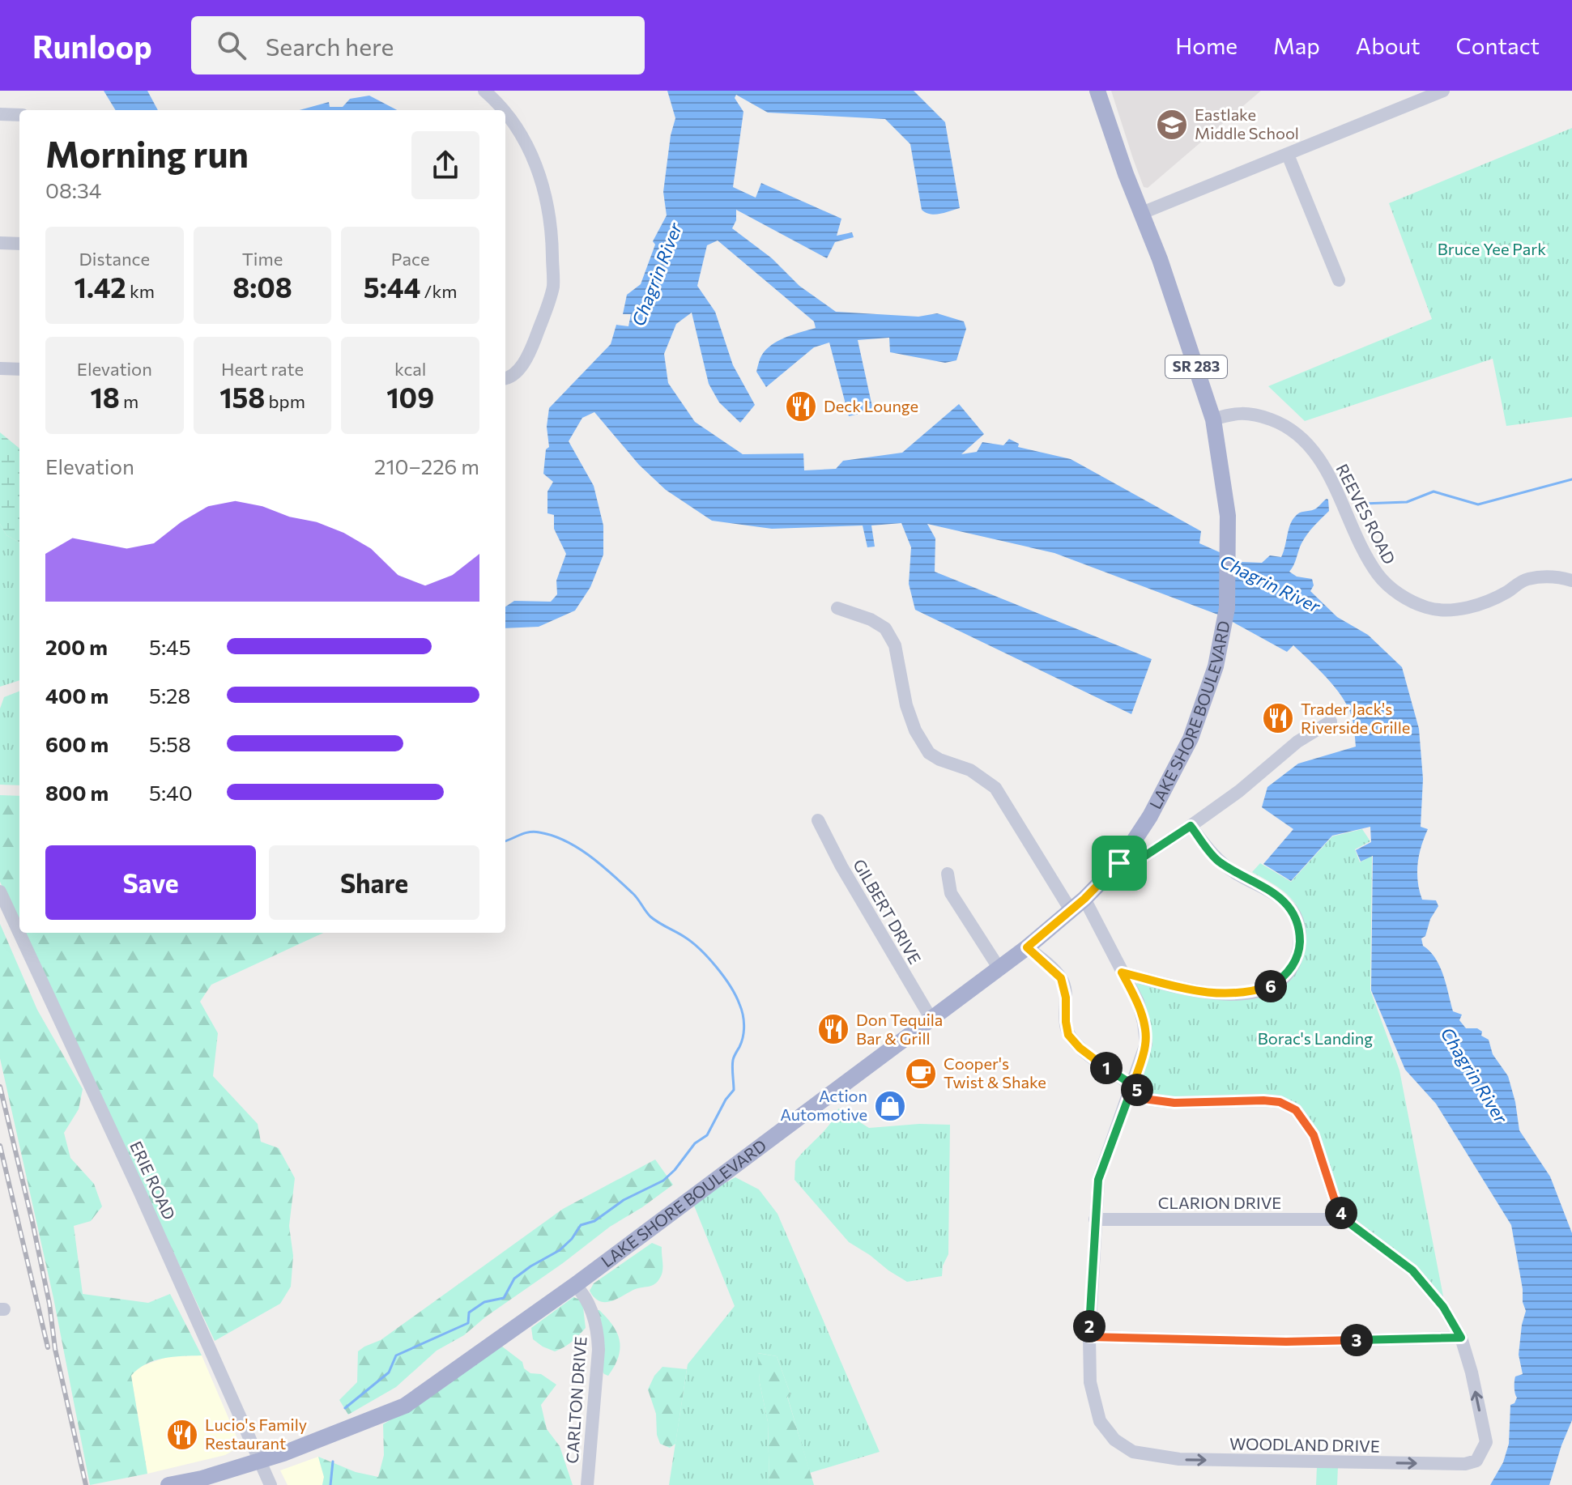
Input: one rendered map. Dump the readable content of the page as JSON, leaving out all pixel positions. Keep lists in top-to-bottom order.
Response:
{
  "streets": {
    "main road": ["SR 283", "LAKE SHORE BOULEVARD"],
    "street": [
      "REEVES ROAD",
      "GILBERT DRIVE",
      "ERIE ROAD",
      "CLARION DRIVE",
      "CARLTON DRIVE",
      "WOODLAND DRIVE"
    ]
  },
  "crossings": [
    ["REEVES ROAD", "LAKE SHORE BOULEVARD"],
    ["LAKE SHORE BOULEVARD", "GILBERT DRIVE"],
    ["LAKE SHORE BOULEVARD", "ERIE ROAD"],
    ["LAKE SHORE BOULEVARD", "CARLTON DRIVE"]
  ],
  "water": ["Chagrin River"],
  "parks": ["Bruce Yee Park", "Borac's Landing"],
  "places": {
    "school or university": ["Eastlake Middle School"],
    "restaurant": [
      "Deck Lounge",
      "Trader Jack's Riverside Grille",
      "Don Tequila Bar & Grill",
      "Lucio's Family Restaurant"
    ],
    "cafe": ["Cooper's Twist & Shake"],
    "shop": ["Action Automotive"]
  },
  "page": {
    "header": "Runloop",
    "search": "Search here",
    "nav": [
      "Home",
      "Map",
      "About",
      "Contact"
    ],
    "heading": ["Morning run", "08:34"],
    "stats": [
      ["Distance", "1.42 km"],
      ["Time", "8:08"],
      ["Pace", "5:44 /km"],
      ["Elevation", "18 m"],
      ["Heart rate", "158 bpm"],
      ["kcal", "109"]
    ],
    "chart": ["Elevation", "210–226 m"],
    "list": [
      {
        "name": "200 m",
        "note": "5:45"
      },
      {
        "name": "400 m",
        "note": "5:28"
      },
      {
        "name": "600 m",
        "note": "5:58"
      },
      {
        "name": "800 m",
        "note": "5:40"
      }
    ],
    "buttons": ["Save", "Share"],
    "pins": [
      "6",
      "1",
      "5",
      "4",
      "2",
      "3"
    ]
  }
}
